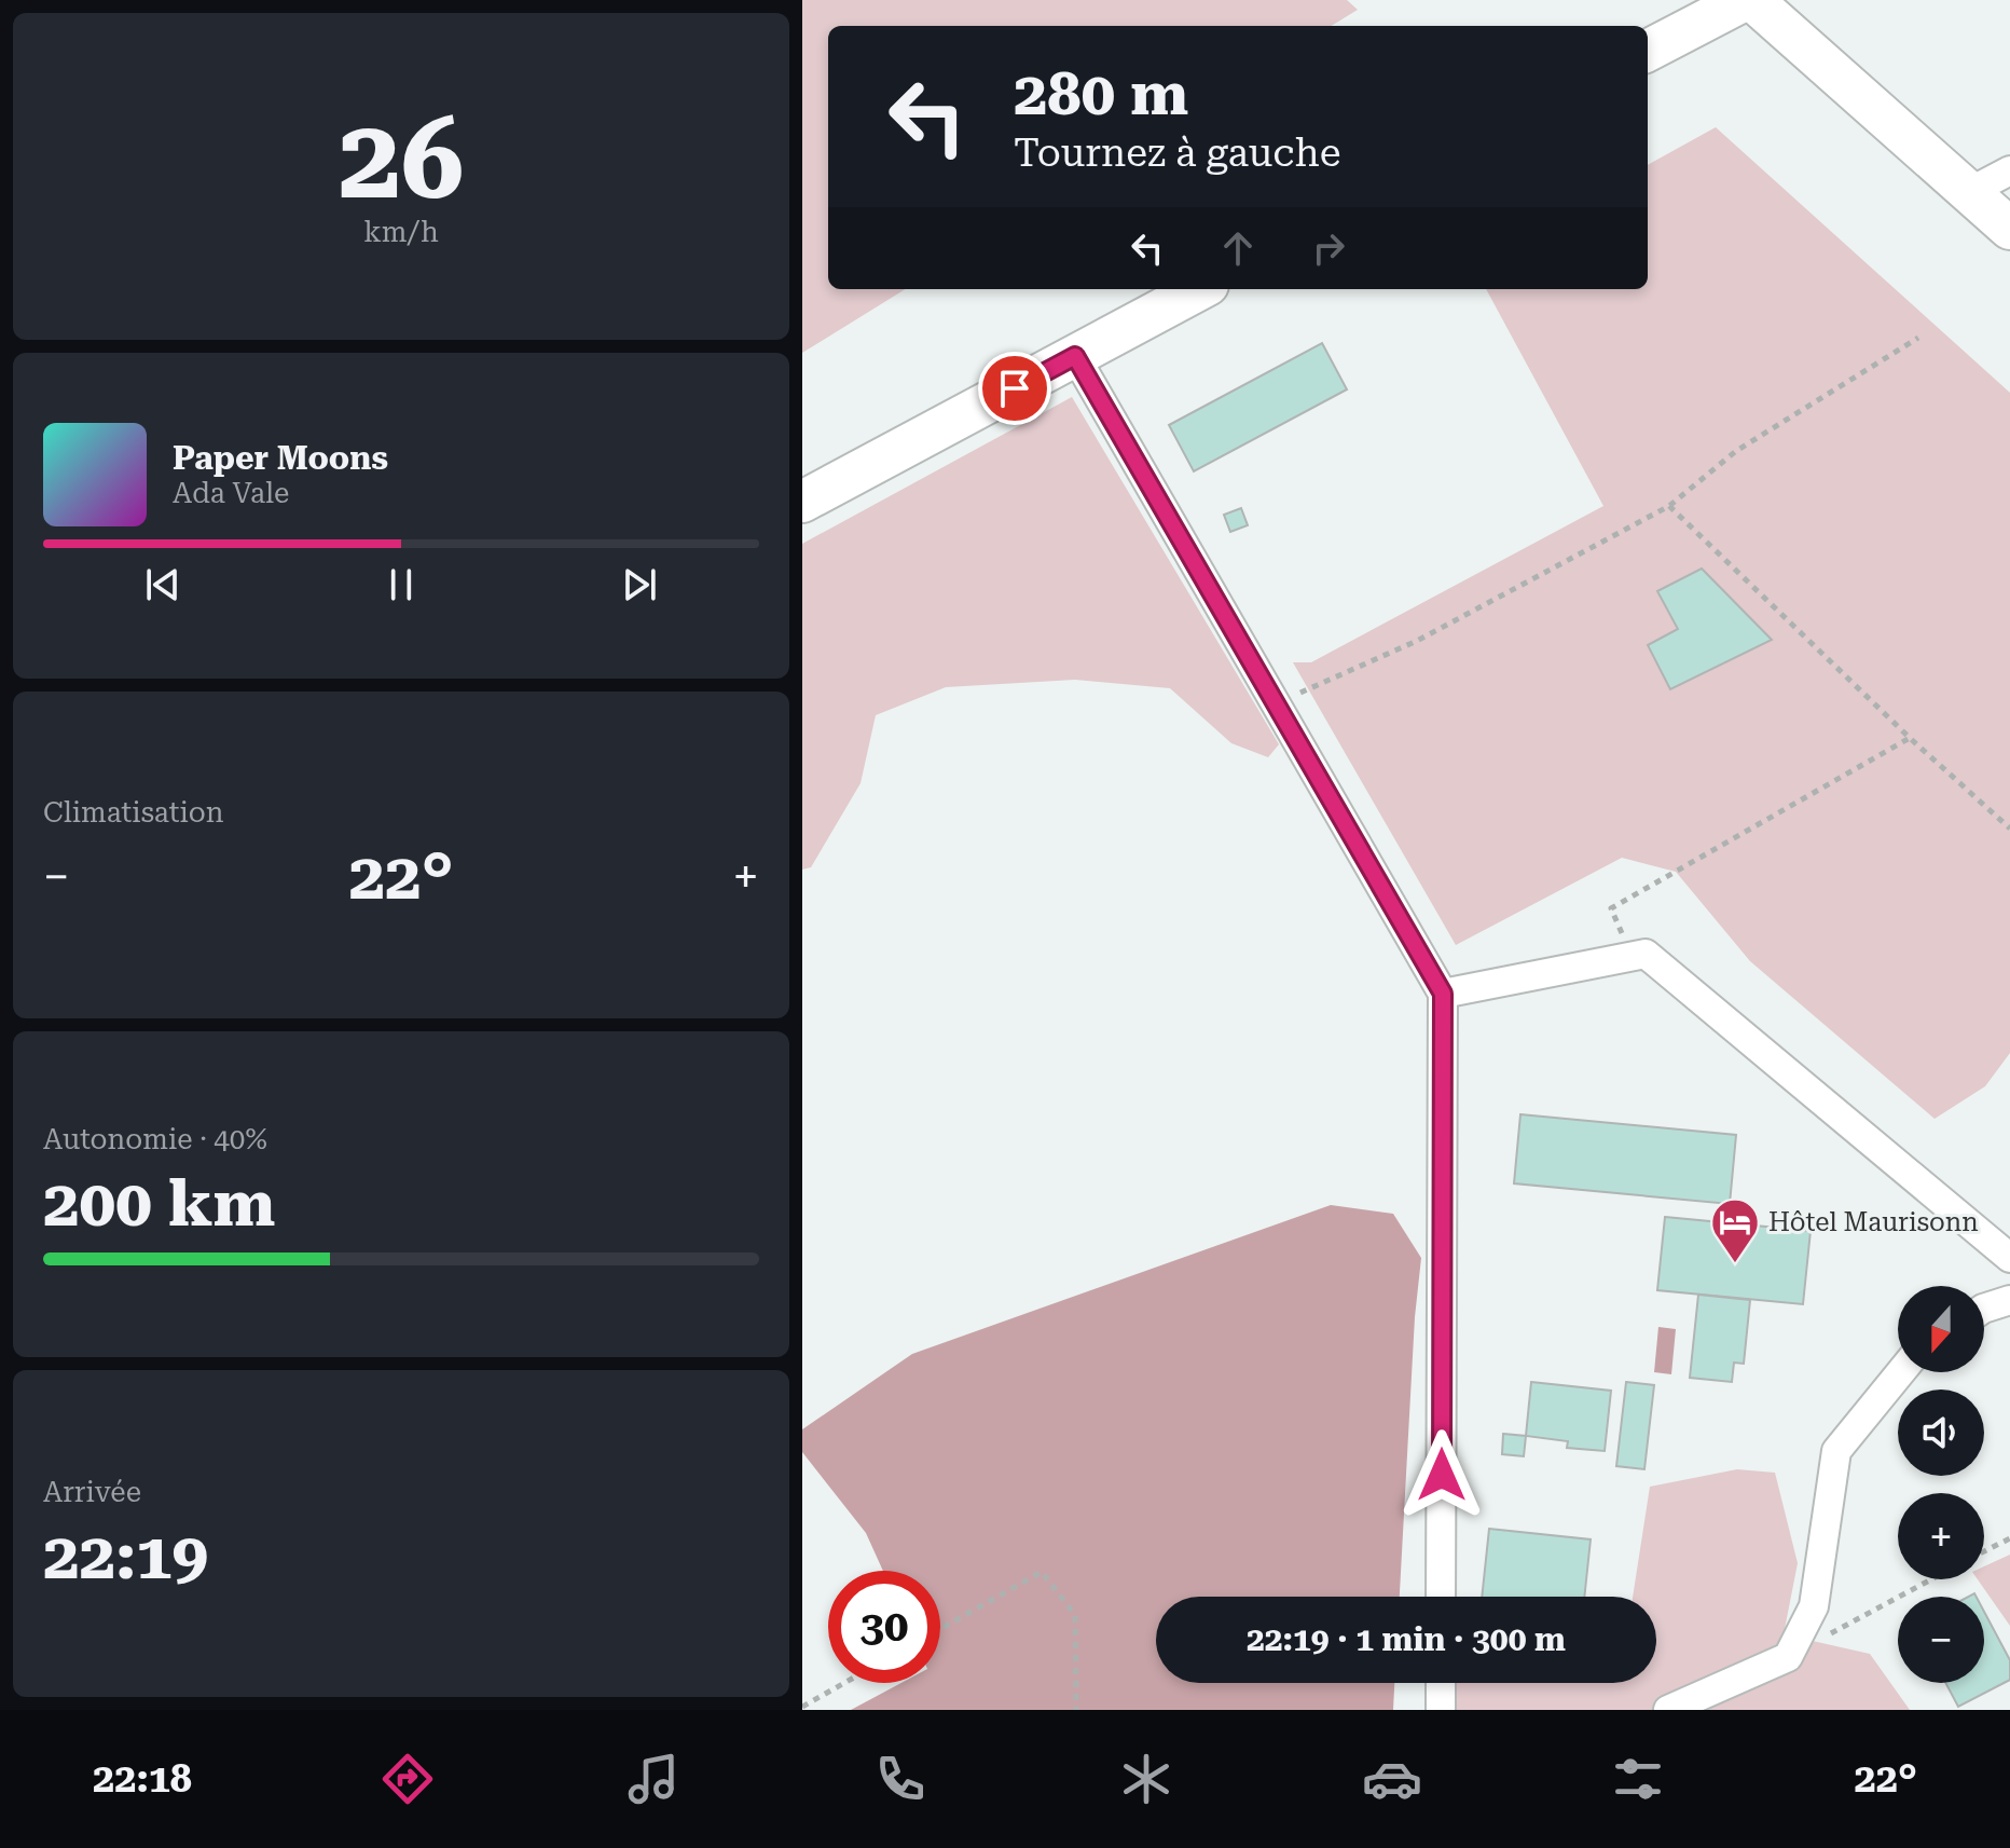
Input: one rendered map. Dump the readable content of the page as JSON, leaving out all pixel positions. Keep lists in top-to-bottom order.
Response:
{
  "places": {
    "hotel": ["Hôtel Maurisonn"]
  },
  "north": "bottom",
  "page": {
    "tile": [
      ["26", "km/h"],
      "Climatisation",
      ["Autonomie · 40%", "200 km"],
      ["Arrivée", "22:19"]
    ],
    "turn": ["280 m", "Tournez à gauche"],
    "song": ["Paper Moons", "Ada Vale"],
    "heat": ["−", "22°", "+"],
    "map_buttons": ["+", "−"],
    "limit": "30",
    "trip": "22:19 · 1 min · 300 m",
    "tabs": ["22:18", "22°"]
  }
}
